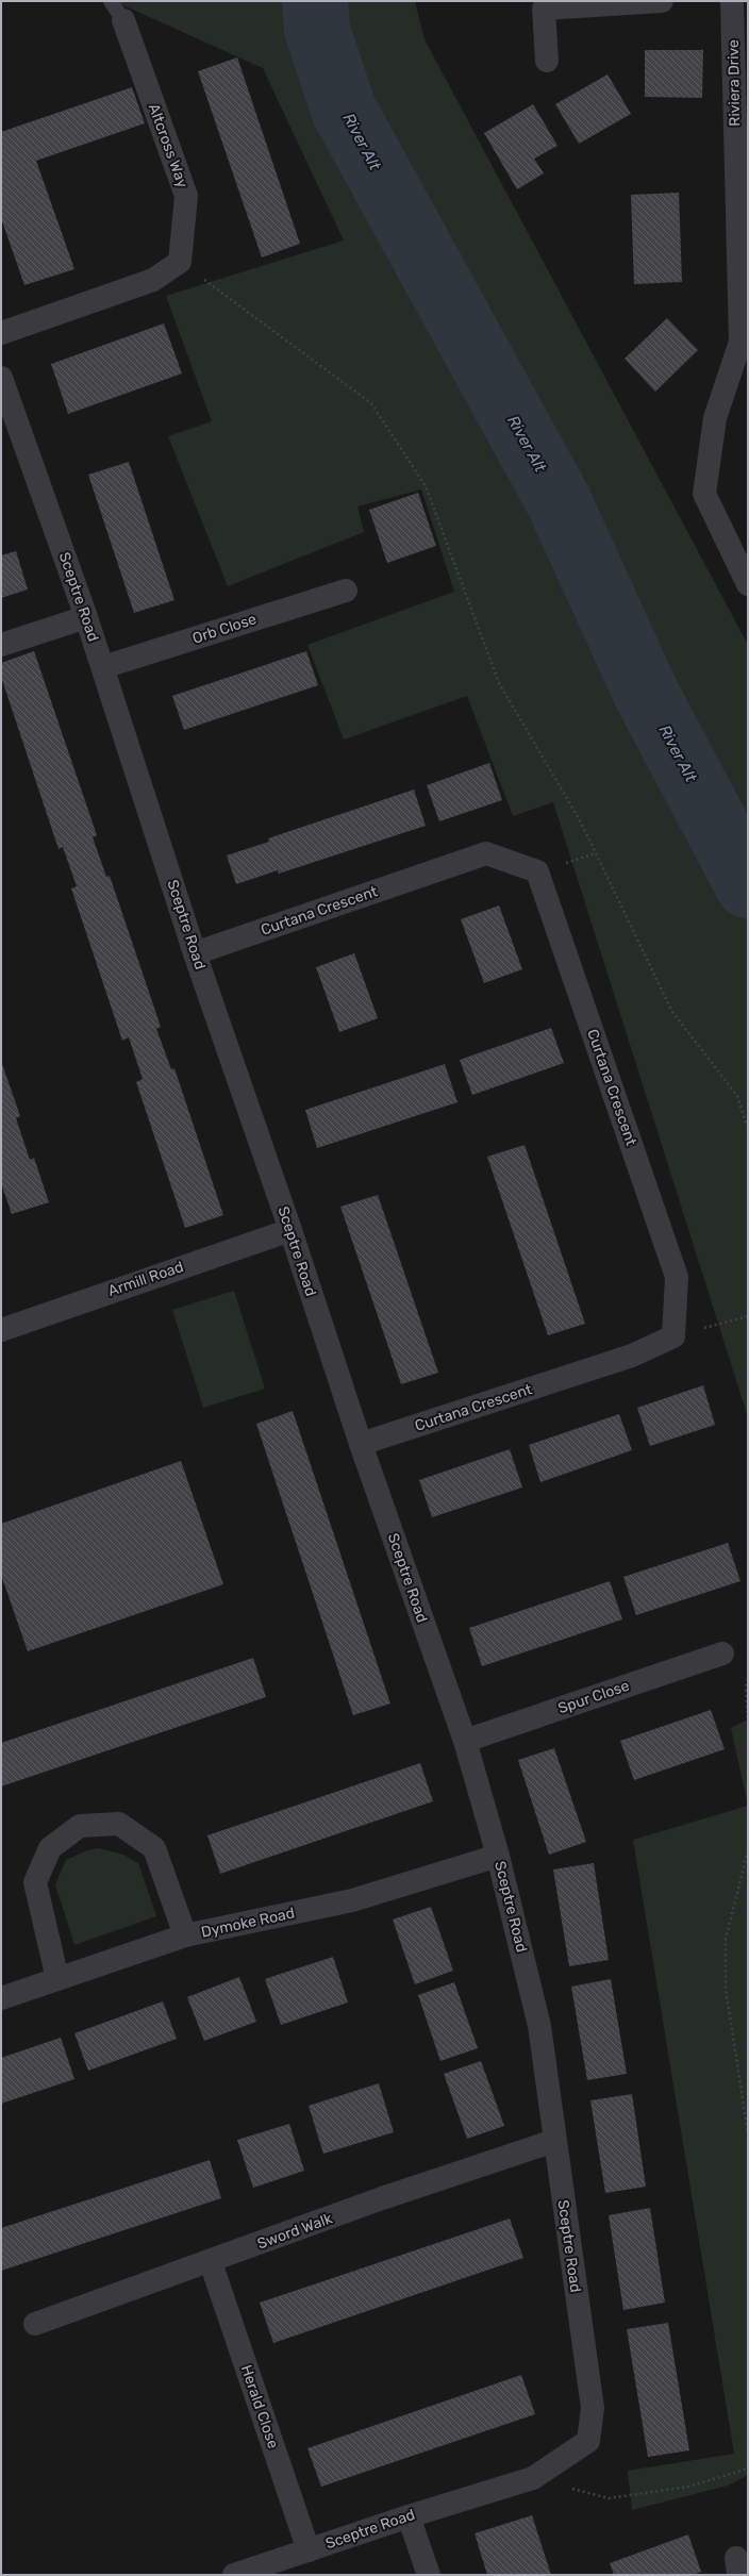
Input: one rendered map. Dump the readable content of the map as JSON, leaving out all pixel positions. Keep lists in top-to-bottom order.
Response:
{
  "streets": {
    "street": [
      "Riviera Drive",
      "Altcross Way",
      "Sceptre Road",
      "Orb Close",
      "Curtana Crescent",
      "Armill Road",
      "Spur Close",
      "Dymoke Road",
      "Sword Walk",
      "Herald Close"
    ]
  },
  "crossings": [
    ["Sceptre Road", "Orb Close"],
    ["Sceptre Road", "Curtana Crescent"],
    ["Sceptre Road", "Armill Road"],
    ["Sceptre Road", "Spur Close"],
    ["Sceptre Road", "Dymoke Road"],
    ["Sceptre Road", "Sword Walk"],
    ["Sceptre Road", "Herald Close"],
    ["Sword Walk", "Herald Close"]
  ],
  "water": ["River Alt"]
}
